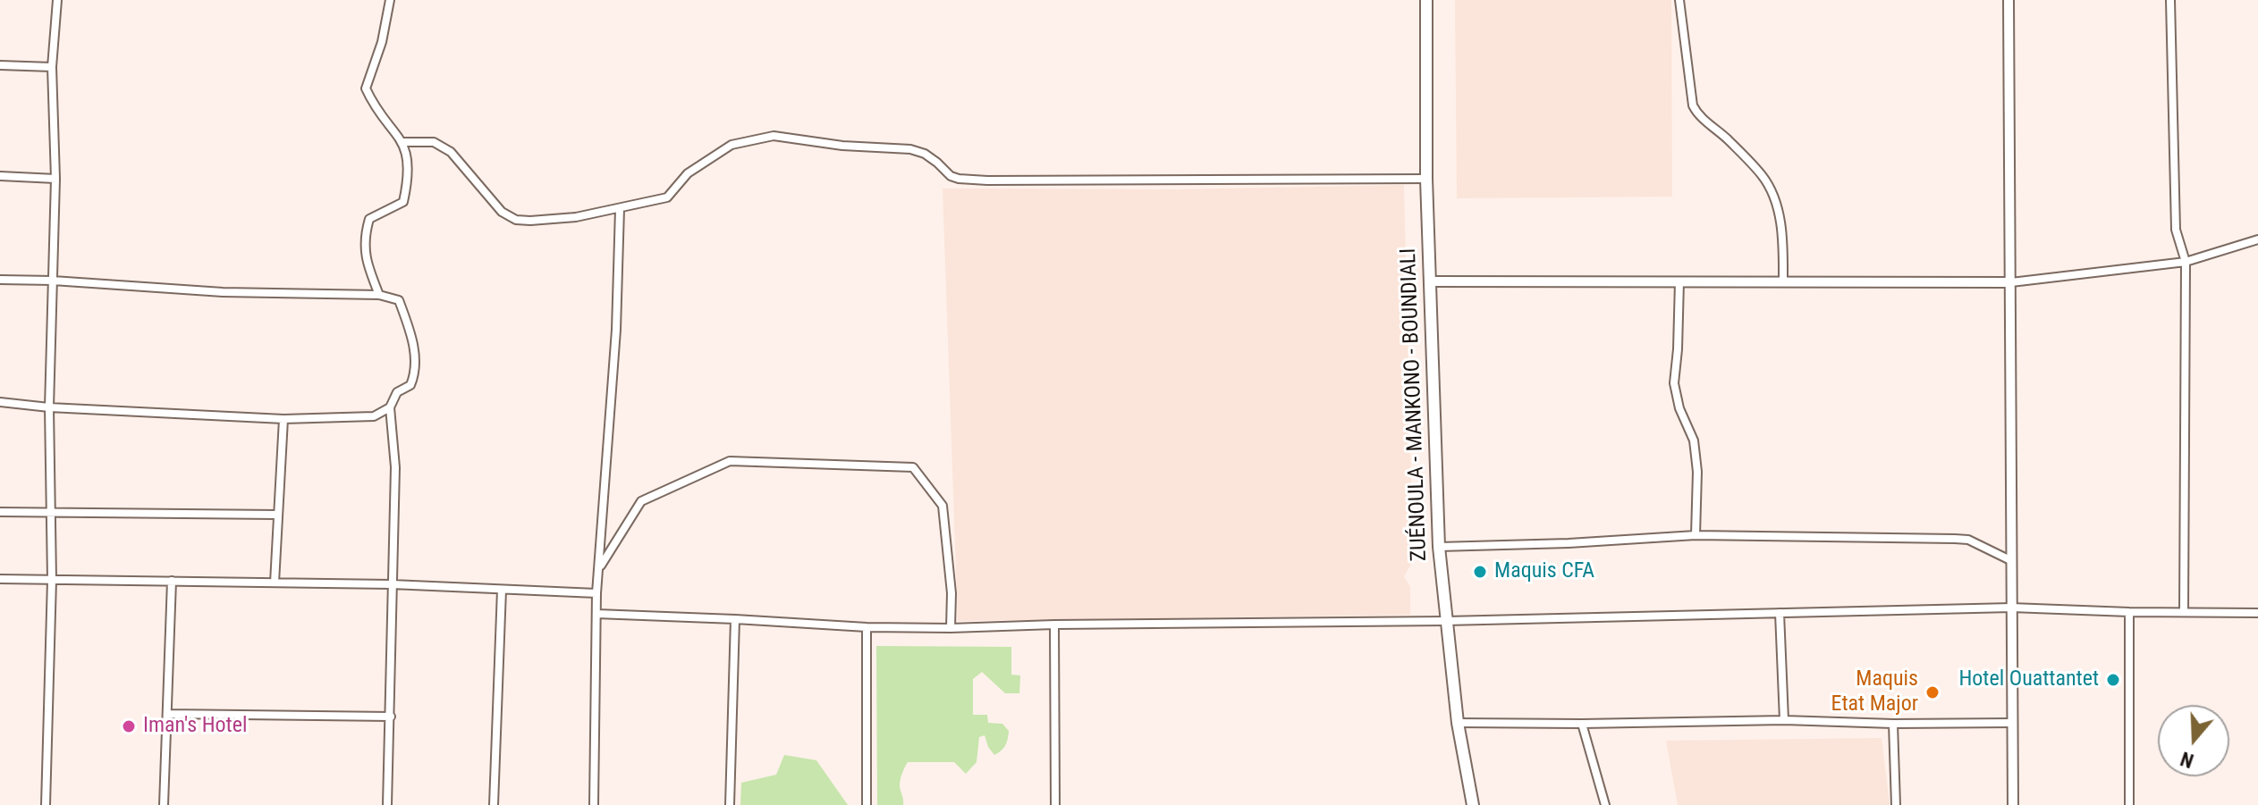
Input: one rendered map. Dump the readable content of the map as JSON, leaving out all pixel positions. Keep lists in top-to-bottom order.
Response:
{
  "streets": {
    "main road": ["ZUÉNOULA - MANKONO - BOUNDIALI"]
  },
  "places": [
    "Maquis CFA",
    "Hotel Ouattantet",
    "Maquis Etat Major",
    "Iman's Hotel"
  ],
  "north": "bottom"
}
